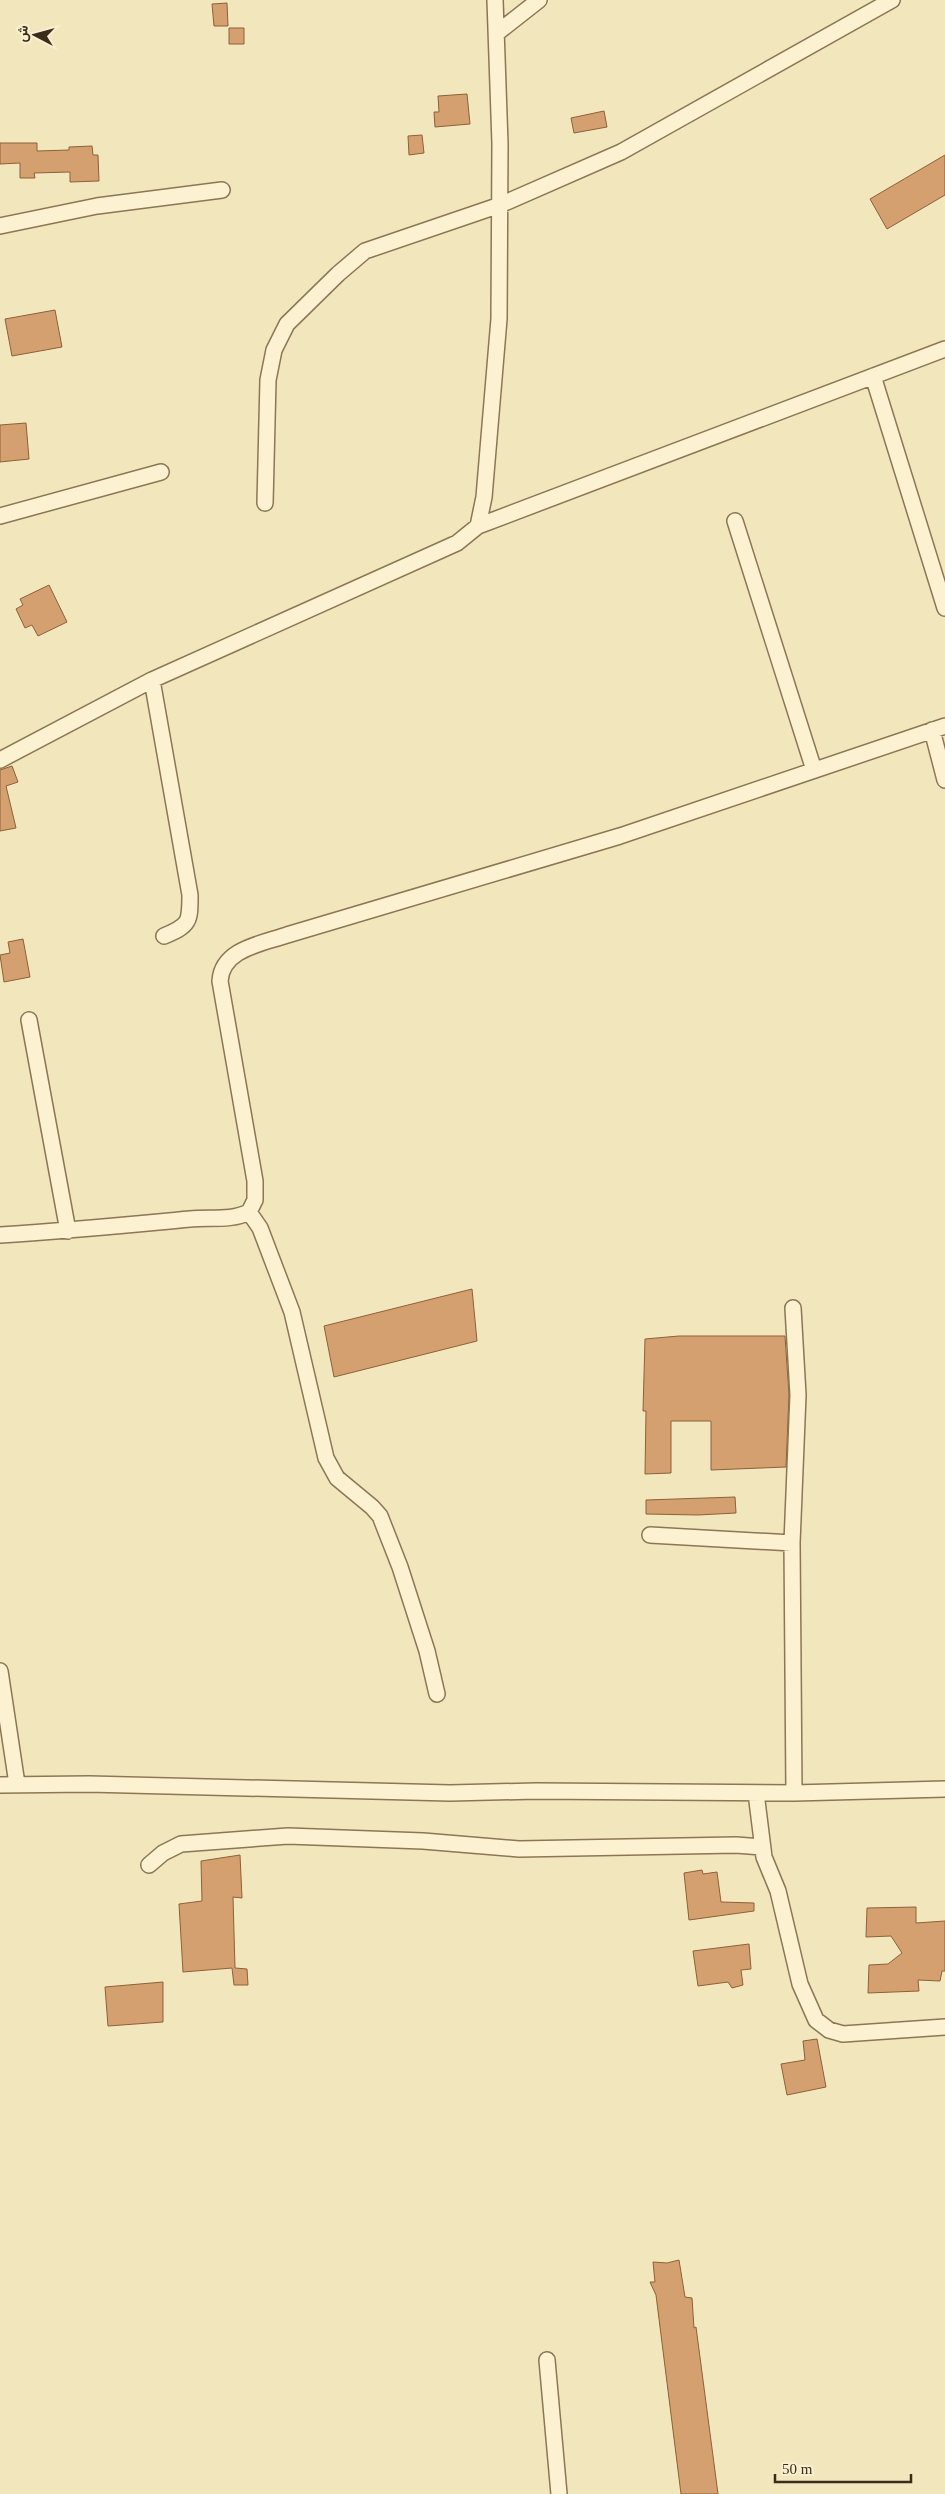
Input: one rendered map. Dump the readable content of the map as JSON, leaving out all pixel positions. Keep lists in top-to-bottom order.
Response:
{
  "scale_bar": "50 m",
  "north": "left"
}
